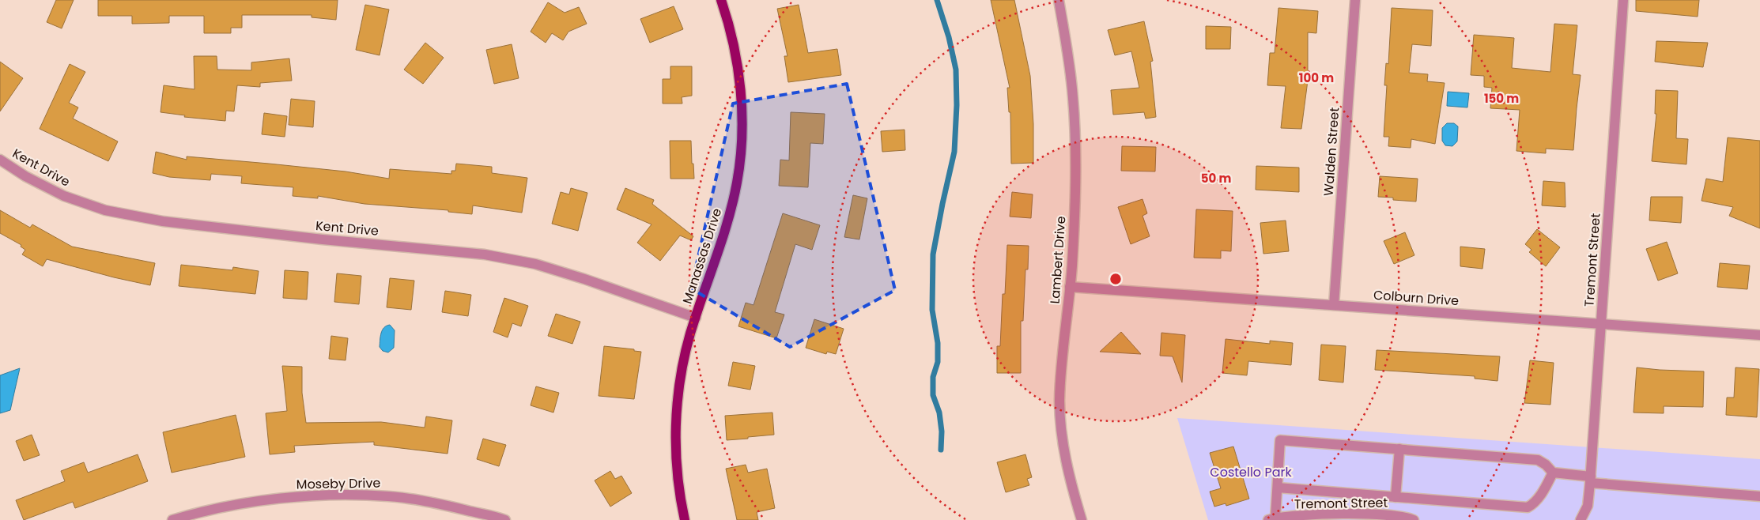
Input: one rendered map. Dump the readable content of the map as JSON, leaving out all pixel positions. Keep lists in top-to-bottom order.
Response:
{
  "streets": {
    "main road": ["Manassas Drive"],
    "street": [
      "Walden Street",
      "Kent Drive",
      "Lambert Drive",
      "Tremont Street",
      "Colburn Drive",
      "Moseby Drive"
    ]
  },
  "crossings": [
    ["Walden Street", "Colburn Drive"],
    ["Kent Drive", "Manassas Drive"],
    ["Lambert Drive", "Colburn Drive"],
    ["Tremont Street", "Colburn Drive"]
  ],
  "parks": ["Costello Park"],
  "rings": ["100 m", "150 m", "50 m"]
}
